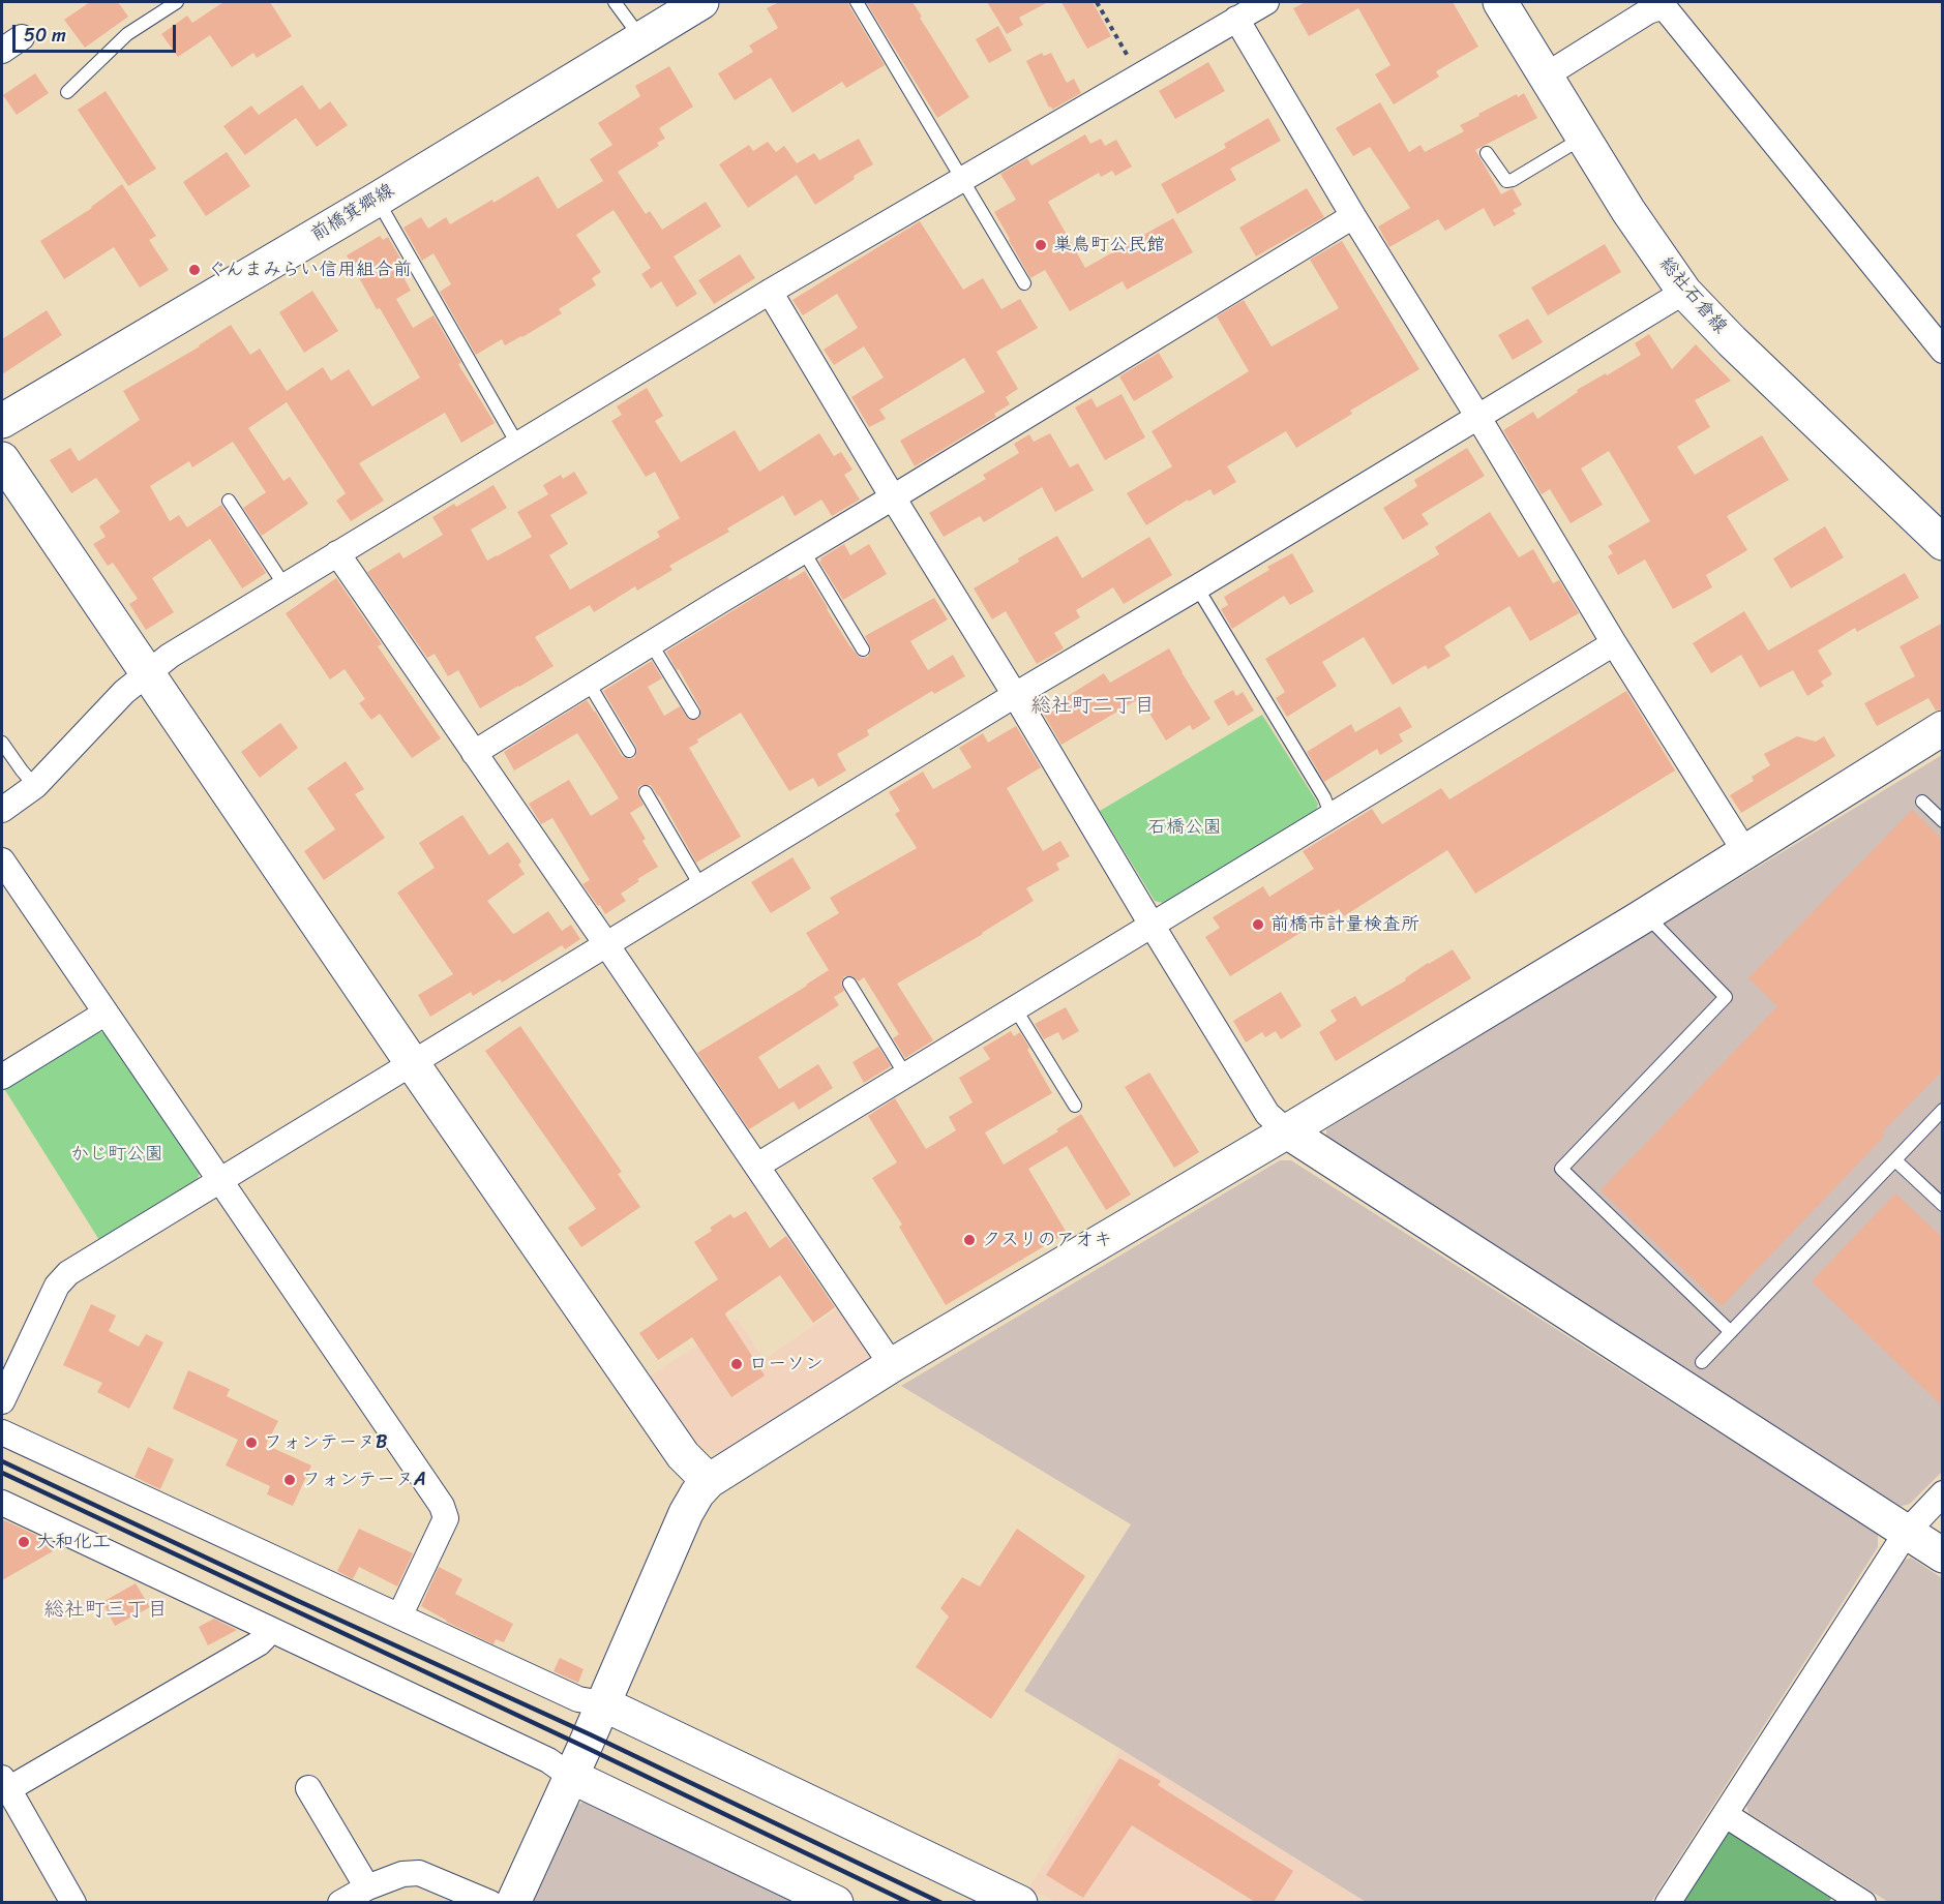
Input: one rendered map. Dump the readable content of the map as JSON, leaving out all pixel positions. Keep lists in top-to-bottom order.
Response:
{
  "streets": {
    "street": ["前橋箕郷線", "総社石倉線"]
  },
  "districts": ["総社町二丁目", "総社町三丁目"],
  "parks": ["石橋公園", "かじ町公園"],
  "places": [
    "巣鳥町公民館",
    "ぐんまみらい信用組合前",
    "前橋市計量検査所",
    "クスリのアオキ",
    "ローソン",
    "フォンテーヌB",
    "フォンテーヌA",
    "大和化工"
  ],
  "scale_bar": "50 m"
}
